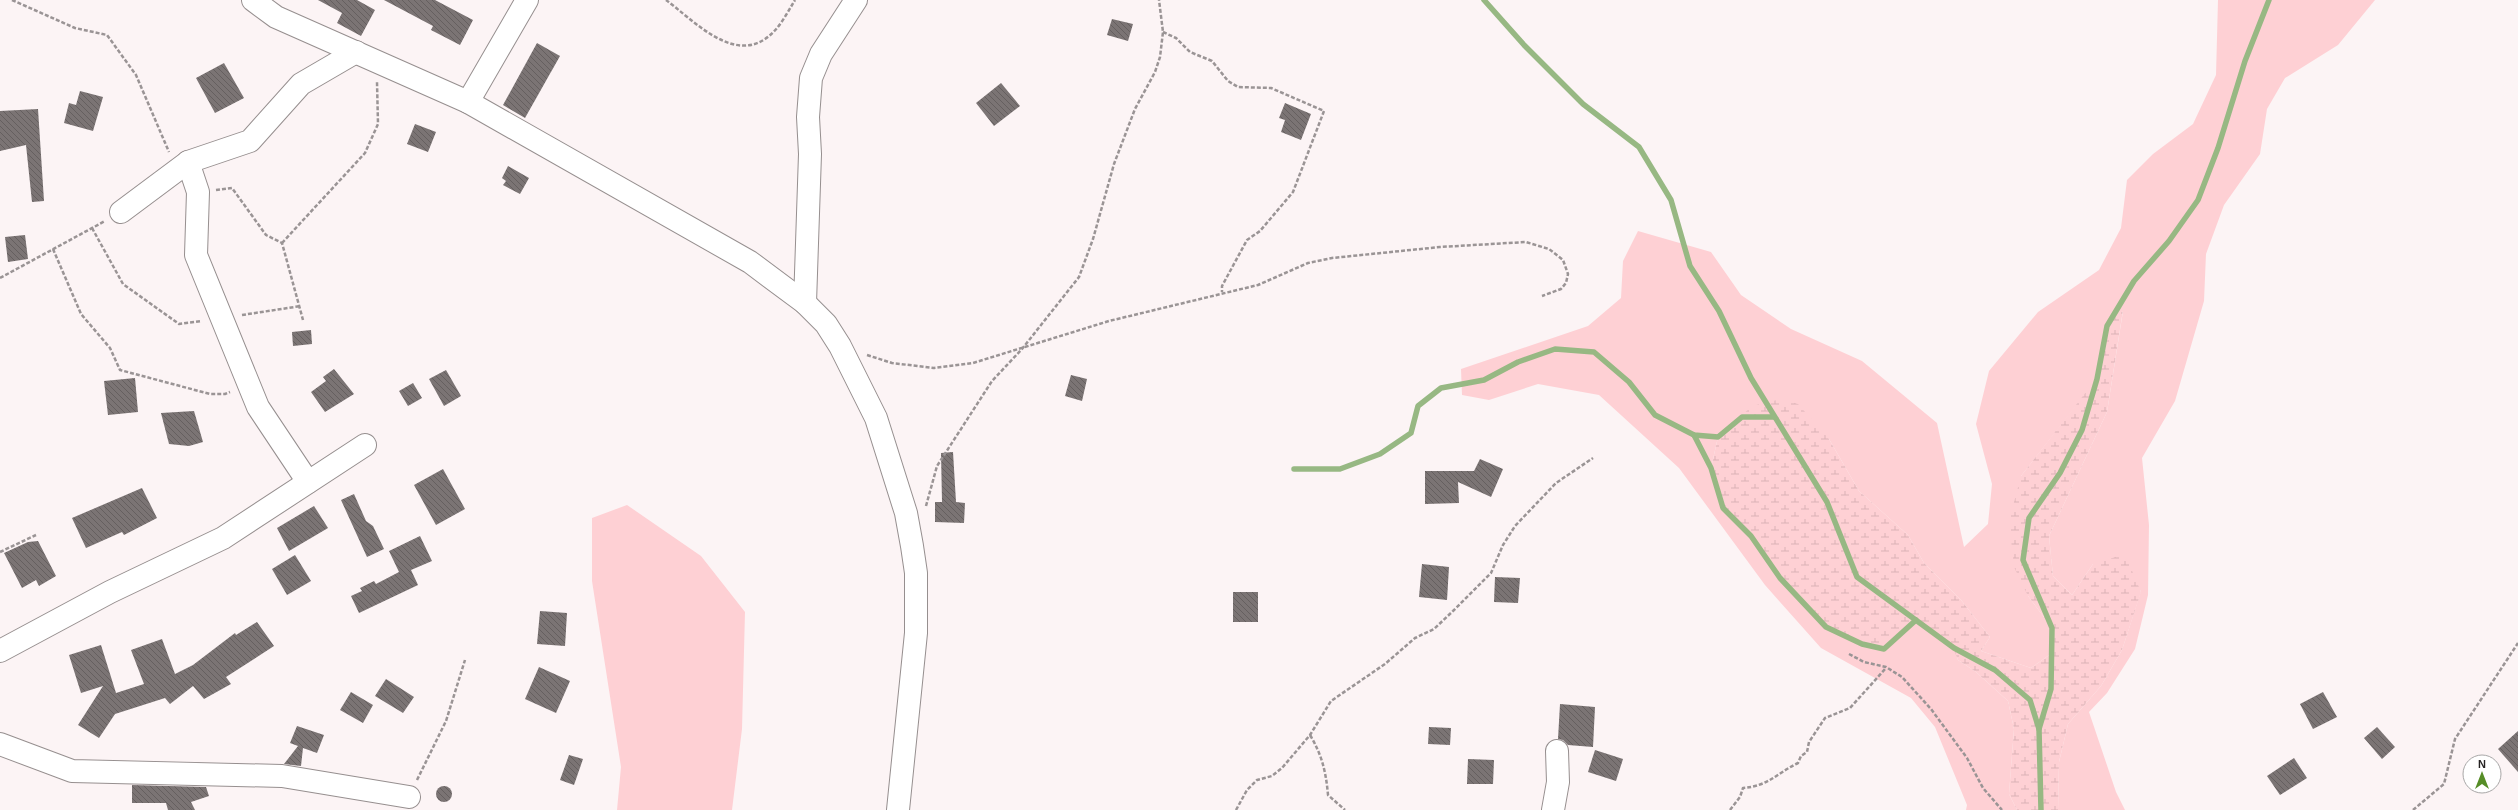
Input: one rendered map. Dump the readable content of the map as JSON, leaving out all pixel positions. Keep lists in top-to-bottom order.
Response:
{
  "north": "top"
}
